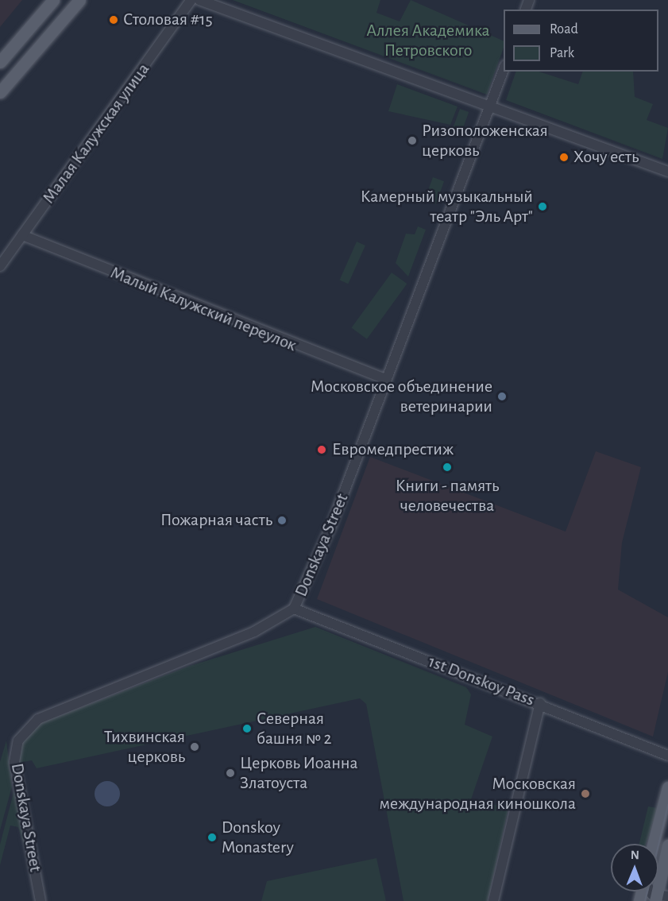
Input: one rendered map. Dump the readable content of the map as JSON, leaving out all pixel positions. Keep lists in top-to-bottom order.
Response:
{
  "streets": {
    "street": [
      "Малая Калужская улица",
      "Малый Калужский переулок",
      "Donskaya Street",
      "1st Donskoy Pass"
    ]
  },
  "crossings": [
    ["Малая Калужская улица", "Малый Калужский переулок"],
    ["Малый Калужский переулок", "Donskaya Street"],
    ["Donskaya Street", "1st Donskoy Pass"]
  ],
  "parks": ["Аллея Академика Петровского"],
  "places": [
    "Столовая #15",
    "Ризоположенская церковь",
    "Хочу есть",
    "Камерный музыкальный театр \"Эль Арт\"",
    "Московское объединение ветеринарии",
    "Евромедпрестиж",
    "Книги - память человечества",
    "Пожарная часть",
    "Северная башня № 2",
    "Тихвинская церковь",
    "Церковь Иоанна Златоуста",
    "Московская международная киношкола",
    "Donskoy Monastery"
  ],
  "legend": ["Road", "Park"],
  "north": "top"
}
